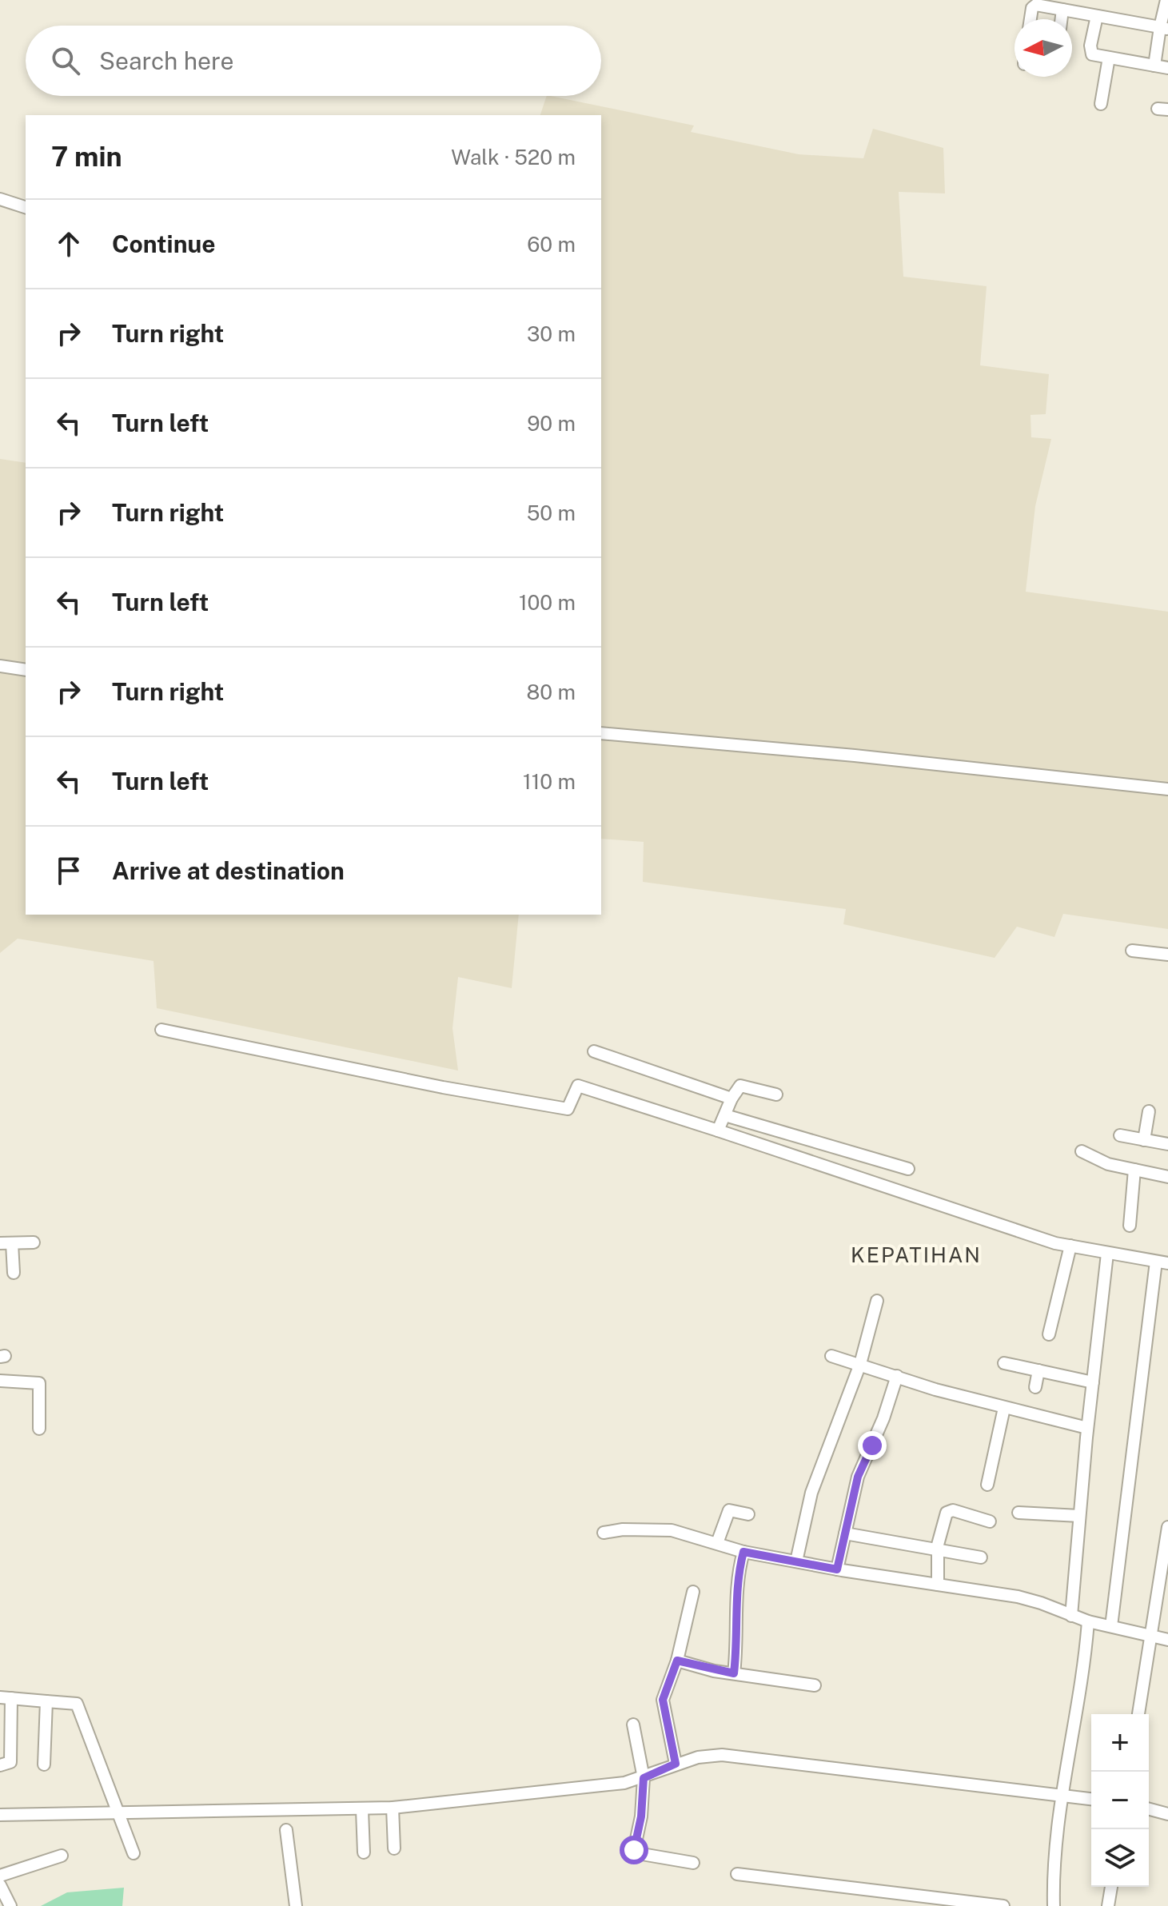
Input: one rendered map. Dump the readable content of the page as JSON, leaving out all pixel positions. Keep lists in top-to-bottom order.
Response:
{
  "districts": ["KEPATIHAN"],
  "north": "left",
  "page": {
    "search": "Search here",
    "heading": ["7 min", "Walk · 520 m"],
    "list": [
      ["Continue", "60 m"],
      ["Turn right", "30 m"],
      ["Turn left", "90 m"],
      ["Turn right", "50 m"],
      ["Turn left", "100 m"],
      ["Turn right", "80 m"],
      ["Turn left", "110 m"],
      "Arrive at destination"
    ],
    "map_buttons": ["+", "−"]
  }
}
